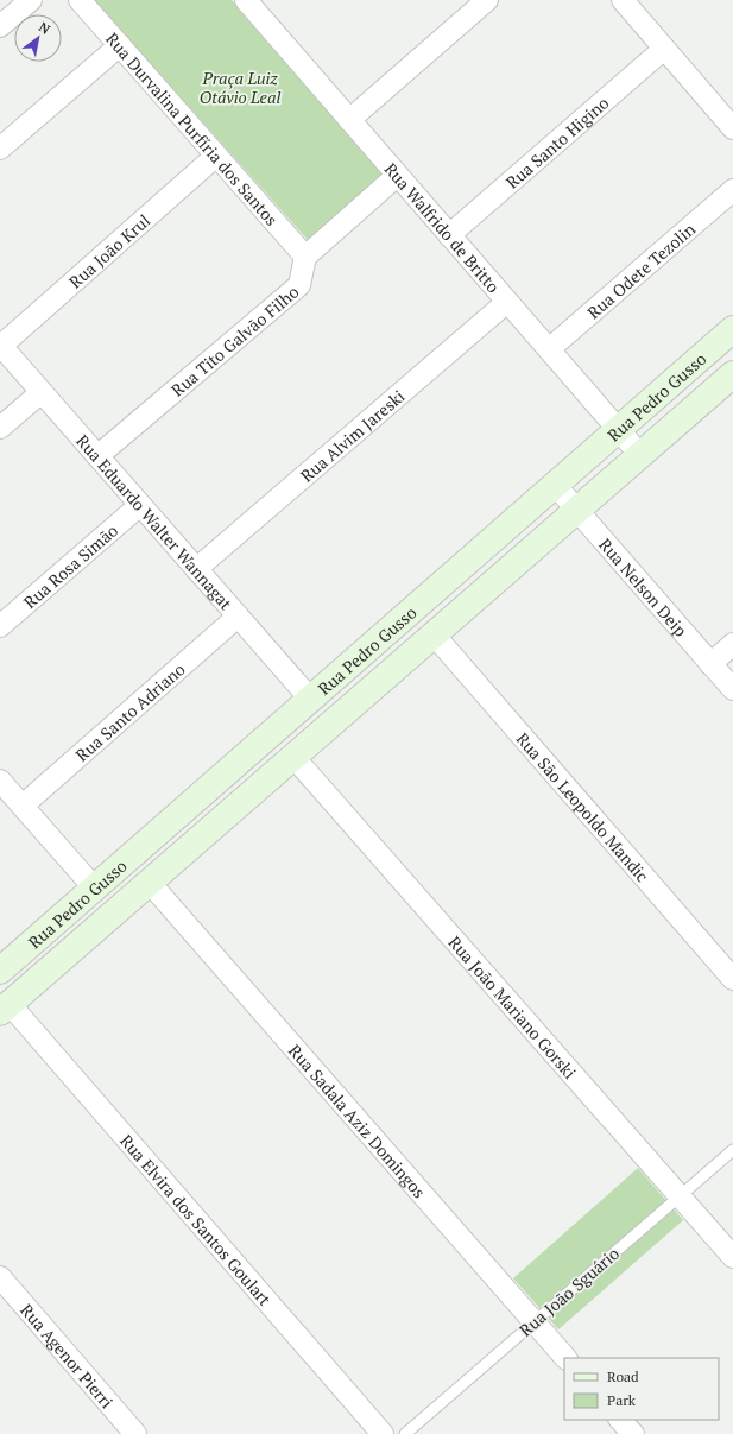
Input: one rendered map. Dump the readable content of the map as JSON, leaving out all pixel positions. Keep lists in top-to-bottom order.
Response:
{
  "streets": {
    "main road": ["Rua Pedro Gusso"],
    "street": [
      "Rua Durvalina Purfíria dos Santos",
      "Rua Santo Higino",
      "Rua Walfrido de Britto",
      "Rua João Krul",
      "Rua Odete Tezolin",
      "Rua Tito Galvão Filho",
      "Rua Alvim Jareski",
      "Rua Eduardo Walter Wannagat",
      "Rua Rosa Simão",
      "Rua Nelson Deip",
      "Rua Santo Adriano",
      "Rua São Leopoldo Mandic",
      "Rua João Mariano Gorski",
      "Rua Sadala Aziz Domingos",
      "Rua Elvira dos Santos Goulart",
      "Rua Agenor Pierri"
    ],
    "lane": ["Rua João Sguário"]
  },
  "crossings": [
    ["Rua Durvalina Purfíria dos Santos", "Rua João Krul"],
    ["Rua Durvalina Purfíria dos Santos", "Rua Tito Galvão Filho"],
    ["Rua Santo Higino", "Rua Walfrido de Britto"],
    ["Rua Walfrido de Britto", "Rua Odete Tezolin"],
    ["Rua Walfrido de Britto", "Rua Pedro Gusso"],
    ["Rua Walfrido de Britto", "Rua Alvim Jareski"],
    ["Rua João Krul", "Rua Eduardo Walter Wannagat"],
    ["Rua Tito Galvão Filho", "Rua Eduardo Walter Wannagat"],
    ["Rua Pedro Gusso", "Rua Eduardo Walter Wannagat"],
    ["Rua Pedro Gusso", "Rua Nelson Deip"],
    ["Rua Pedro Gusso", "Rua São Leopoldo Mandic"],
    ["Rua Pedro Gusso", "Rua João Mariano Gorski"],
    ["Rua Pedro Gusso", "Rua Sadala Aziz Domingos"],
    ["Rua Pedro Gusso", "Rua Elvira dos Santos Goulart"],
    ["Rua Alvim Jareski", "Rua Eduardo Walter Wannagat"],
    ["Rua Eduardo Walter Wannagat", "Rua Rosa Simão"],
    ["Rua Eduardo Walter Wannagat", "Rua Santo Adriano"],
    ["Rua João Mariano Gorski", "Rua João Sguário"],
    ["Rua Sadala Aziz Domingos", "Rua João Sguário"]
  ],
  "parks": ["Praça Luiz Otávio Leal"],
  "legend": ["Road", "Park"],
  "north": "top right"
}
